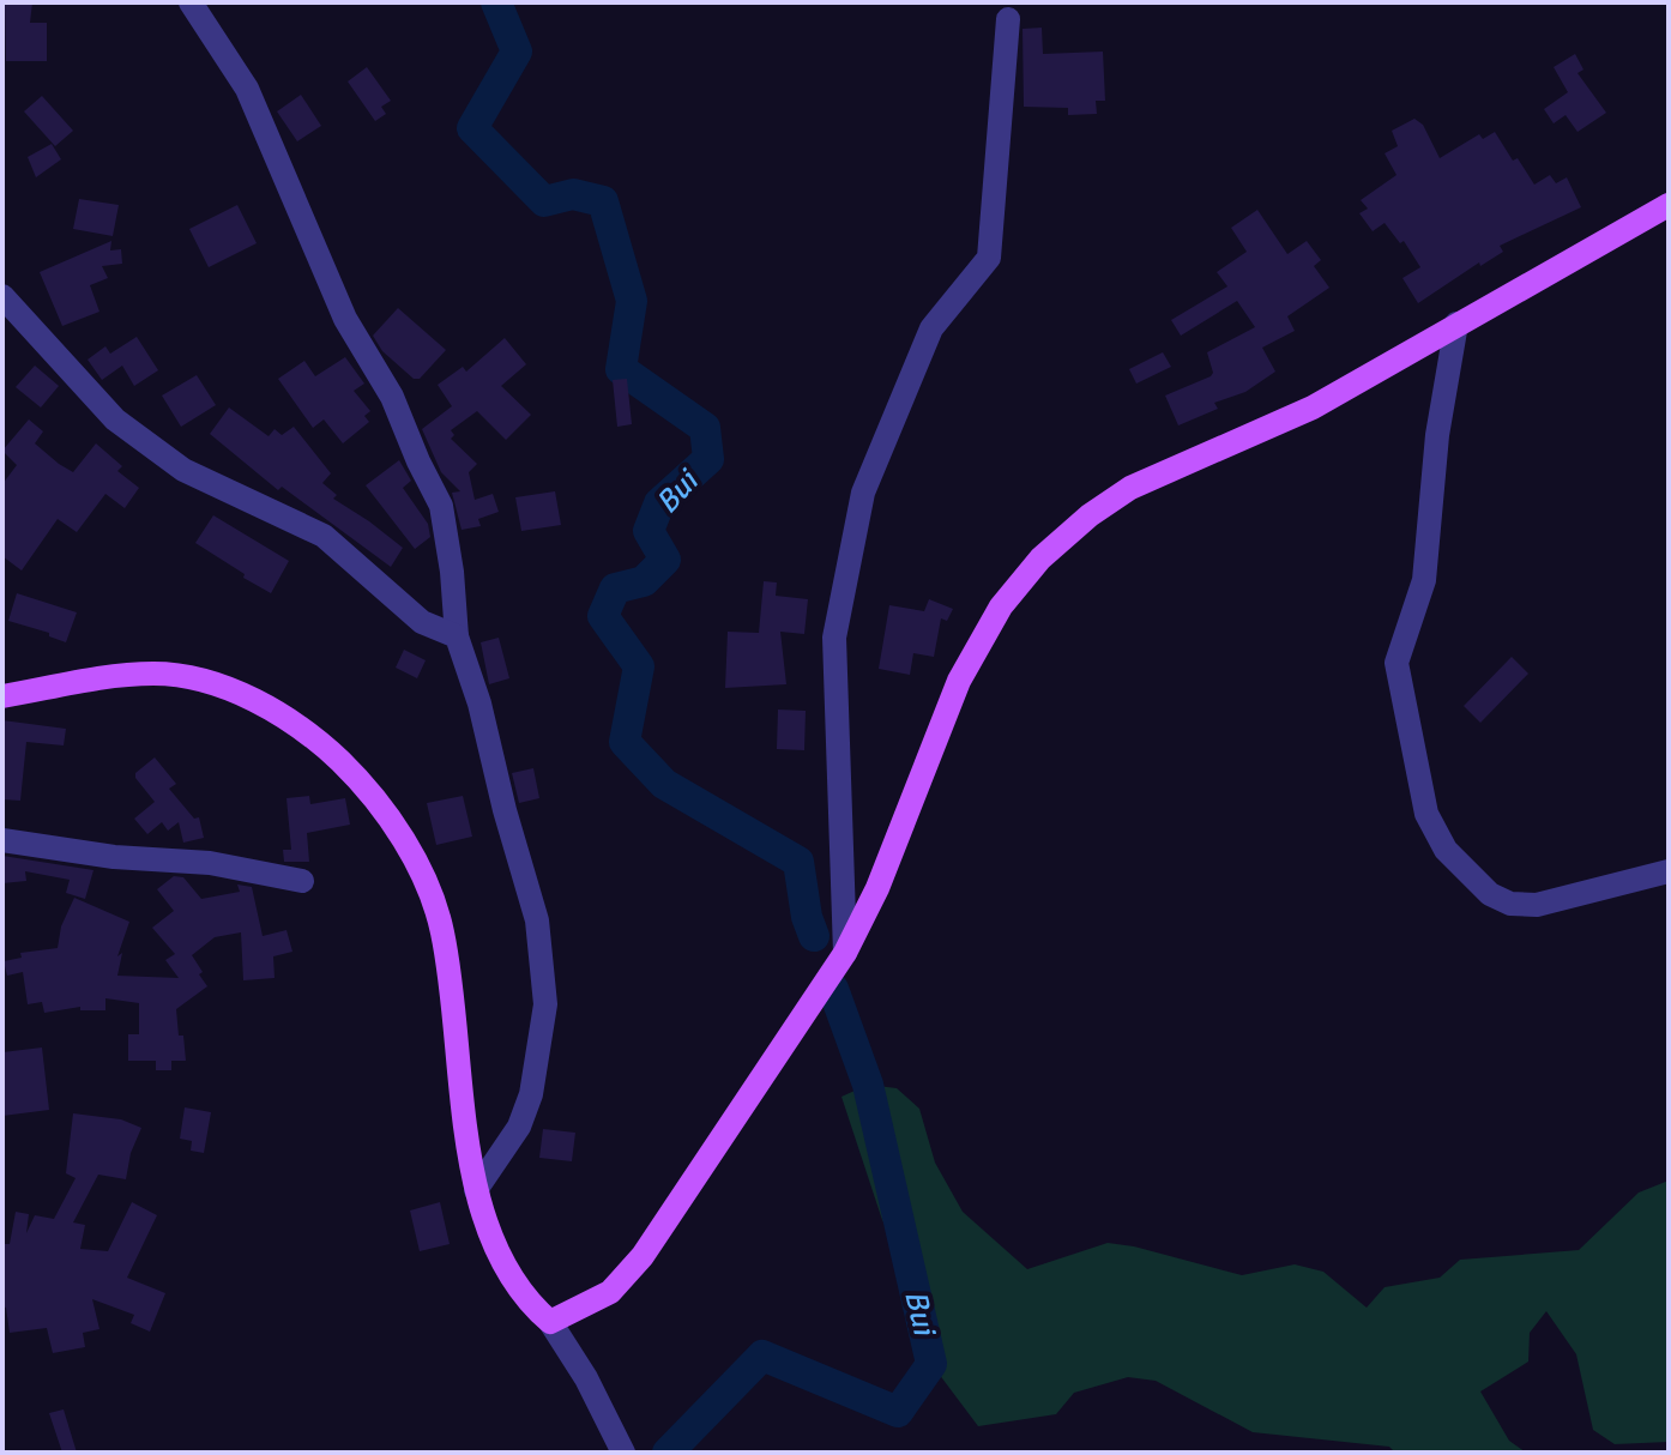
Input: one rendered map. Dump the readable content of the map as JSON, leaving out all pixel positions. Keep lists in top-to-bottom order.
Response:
{
  "water": ["Bui"]
}
